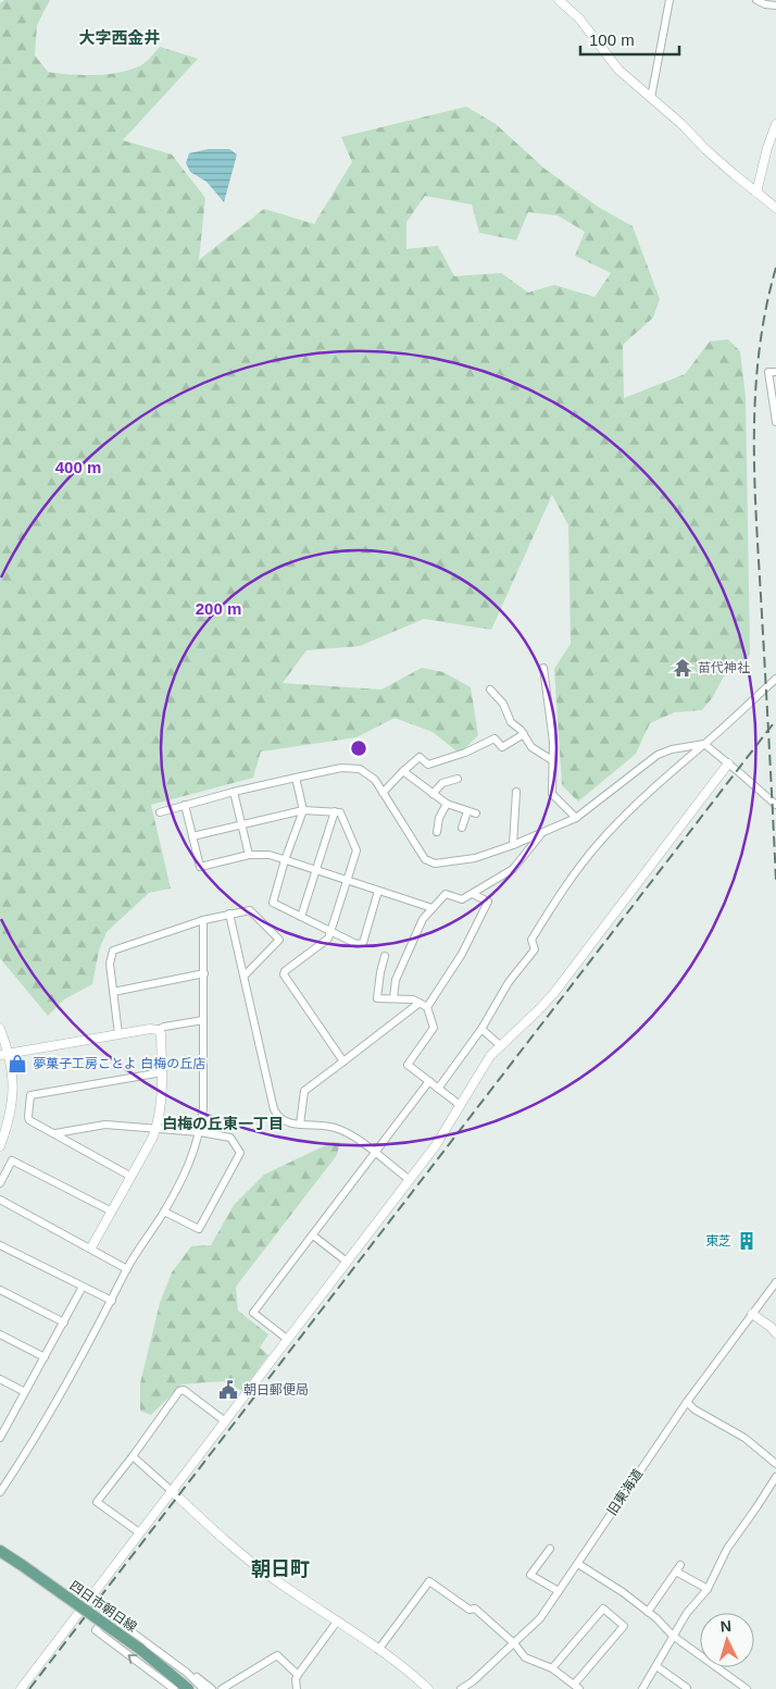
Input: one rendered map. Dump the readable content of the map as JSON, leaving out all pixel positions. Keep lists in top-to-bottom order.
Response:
{
  "streets": {
    "main road": ["四日市朝日線"],
    "street": ["旧東海道"]
  },
  "districts": ["大字西金井", "白梅の丘東一丁目", "朝日町"],
  "places": {
    "temple": ["苗代神社"],
    "shop": ["夢菓子工房ことよ 白梅の丘店"],
    "building": ["東芝"],
    "public building": ["朝日郵便局"]
  },
  "scale_bar": "100 m",
  "north": "top",
  "rings": ["400 m", "200 m"]
}
